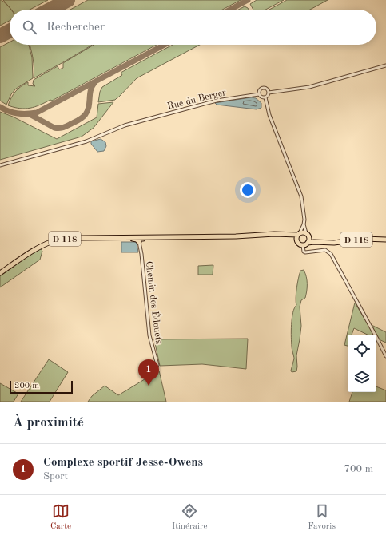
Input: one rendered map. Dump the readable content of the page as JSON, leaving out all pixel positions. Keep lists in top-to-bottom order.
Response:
{
  "streets": {
    "main road": ["D 118"],
    "street": ["Rue du Berger", "Chemin des Édouets"]
  },
  "scale_bar": "200 m",
  "page": {
    "search": "Rechercher",
    "pins": "1",
    "scale": "200 m",
    "heading": "À proximité",
    "list": [
      {
        "mark": "1",
        "name": "Complexe sportif Jesse-Owens",
        "note": "Sport",
        "value": "700 m"
      }
    ],
    "nav": ["Carte", "Itinéraire", "Favoris"]
  }
}
